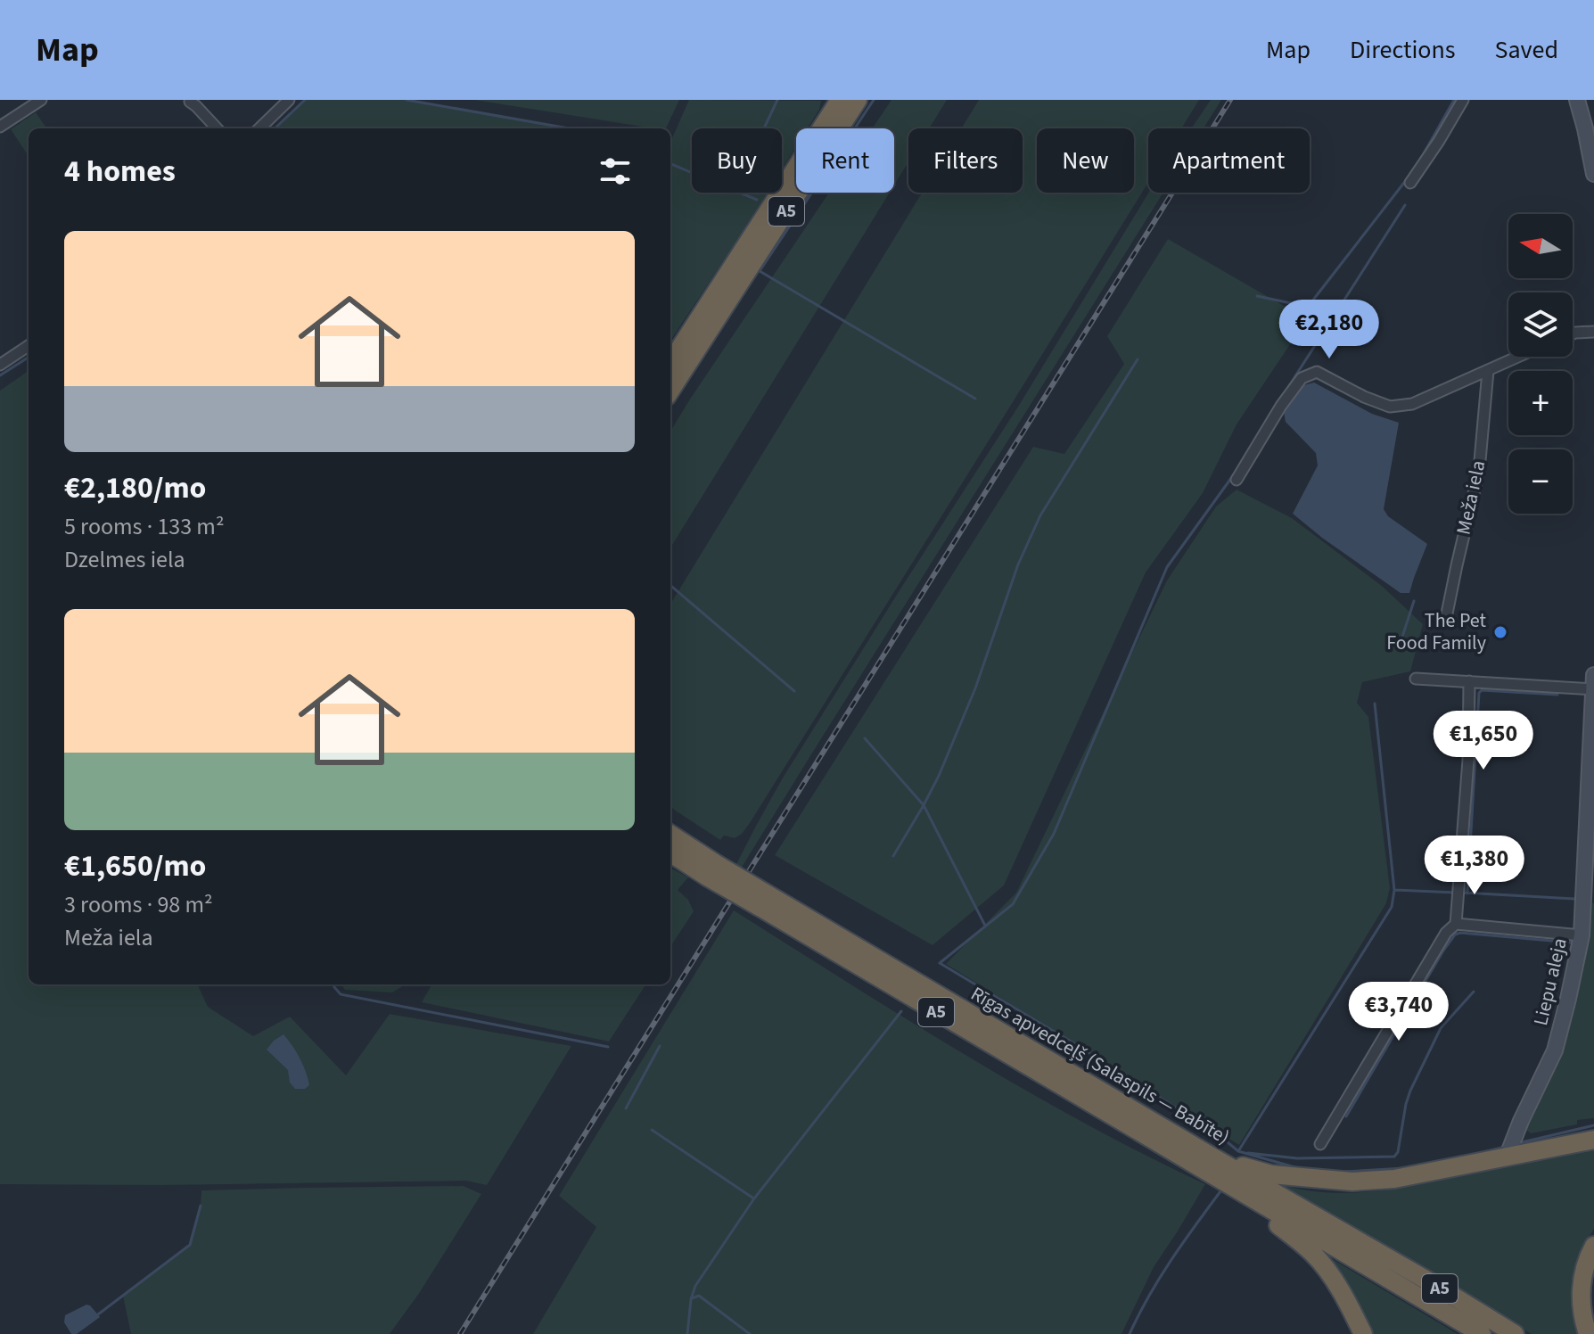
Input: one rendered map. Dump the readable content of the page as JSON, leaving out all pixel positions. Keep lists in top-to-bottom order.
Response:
{
  "streets": {
    "highway": ["A5", "Rīgas apvedceļš (Salaspils — Babīte)"],
    "street": ["Meža iela", "Liepu aleja"]
  },
  "places": ["The Pet Food Family"],
  "north": "left",
  "page": {
    "header": "Map",
    "nav": ["Map", "Directions", "Saved"],
    "chip": [
      "Buy",
      "Rent",
      "Filters",
      "New",
      "Apartment"
    ],
    "heading": "4 homes",
    "map_buttons": ["+", "−"],
    "list": [
      {
        "name": "€2,180/mo",
        "note": "5 rooms · 133 m² · Dzelmes iela"
      },
      {
        "name": "€1,650/mo",
        "note": "3 rooms · 98 m² · Meža iela"
      }
    ],
    "price": [
      "€2,180",
      "€1,650",
      "€1,380",
      "€3,740"
    ]
  }
}
